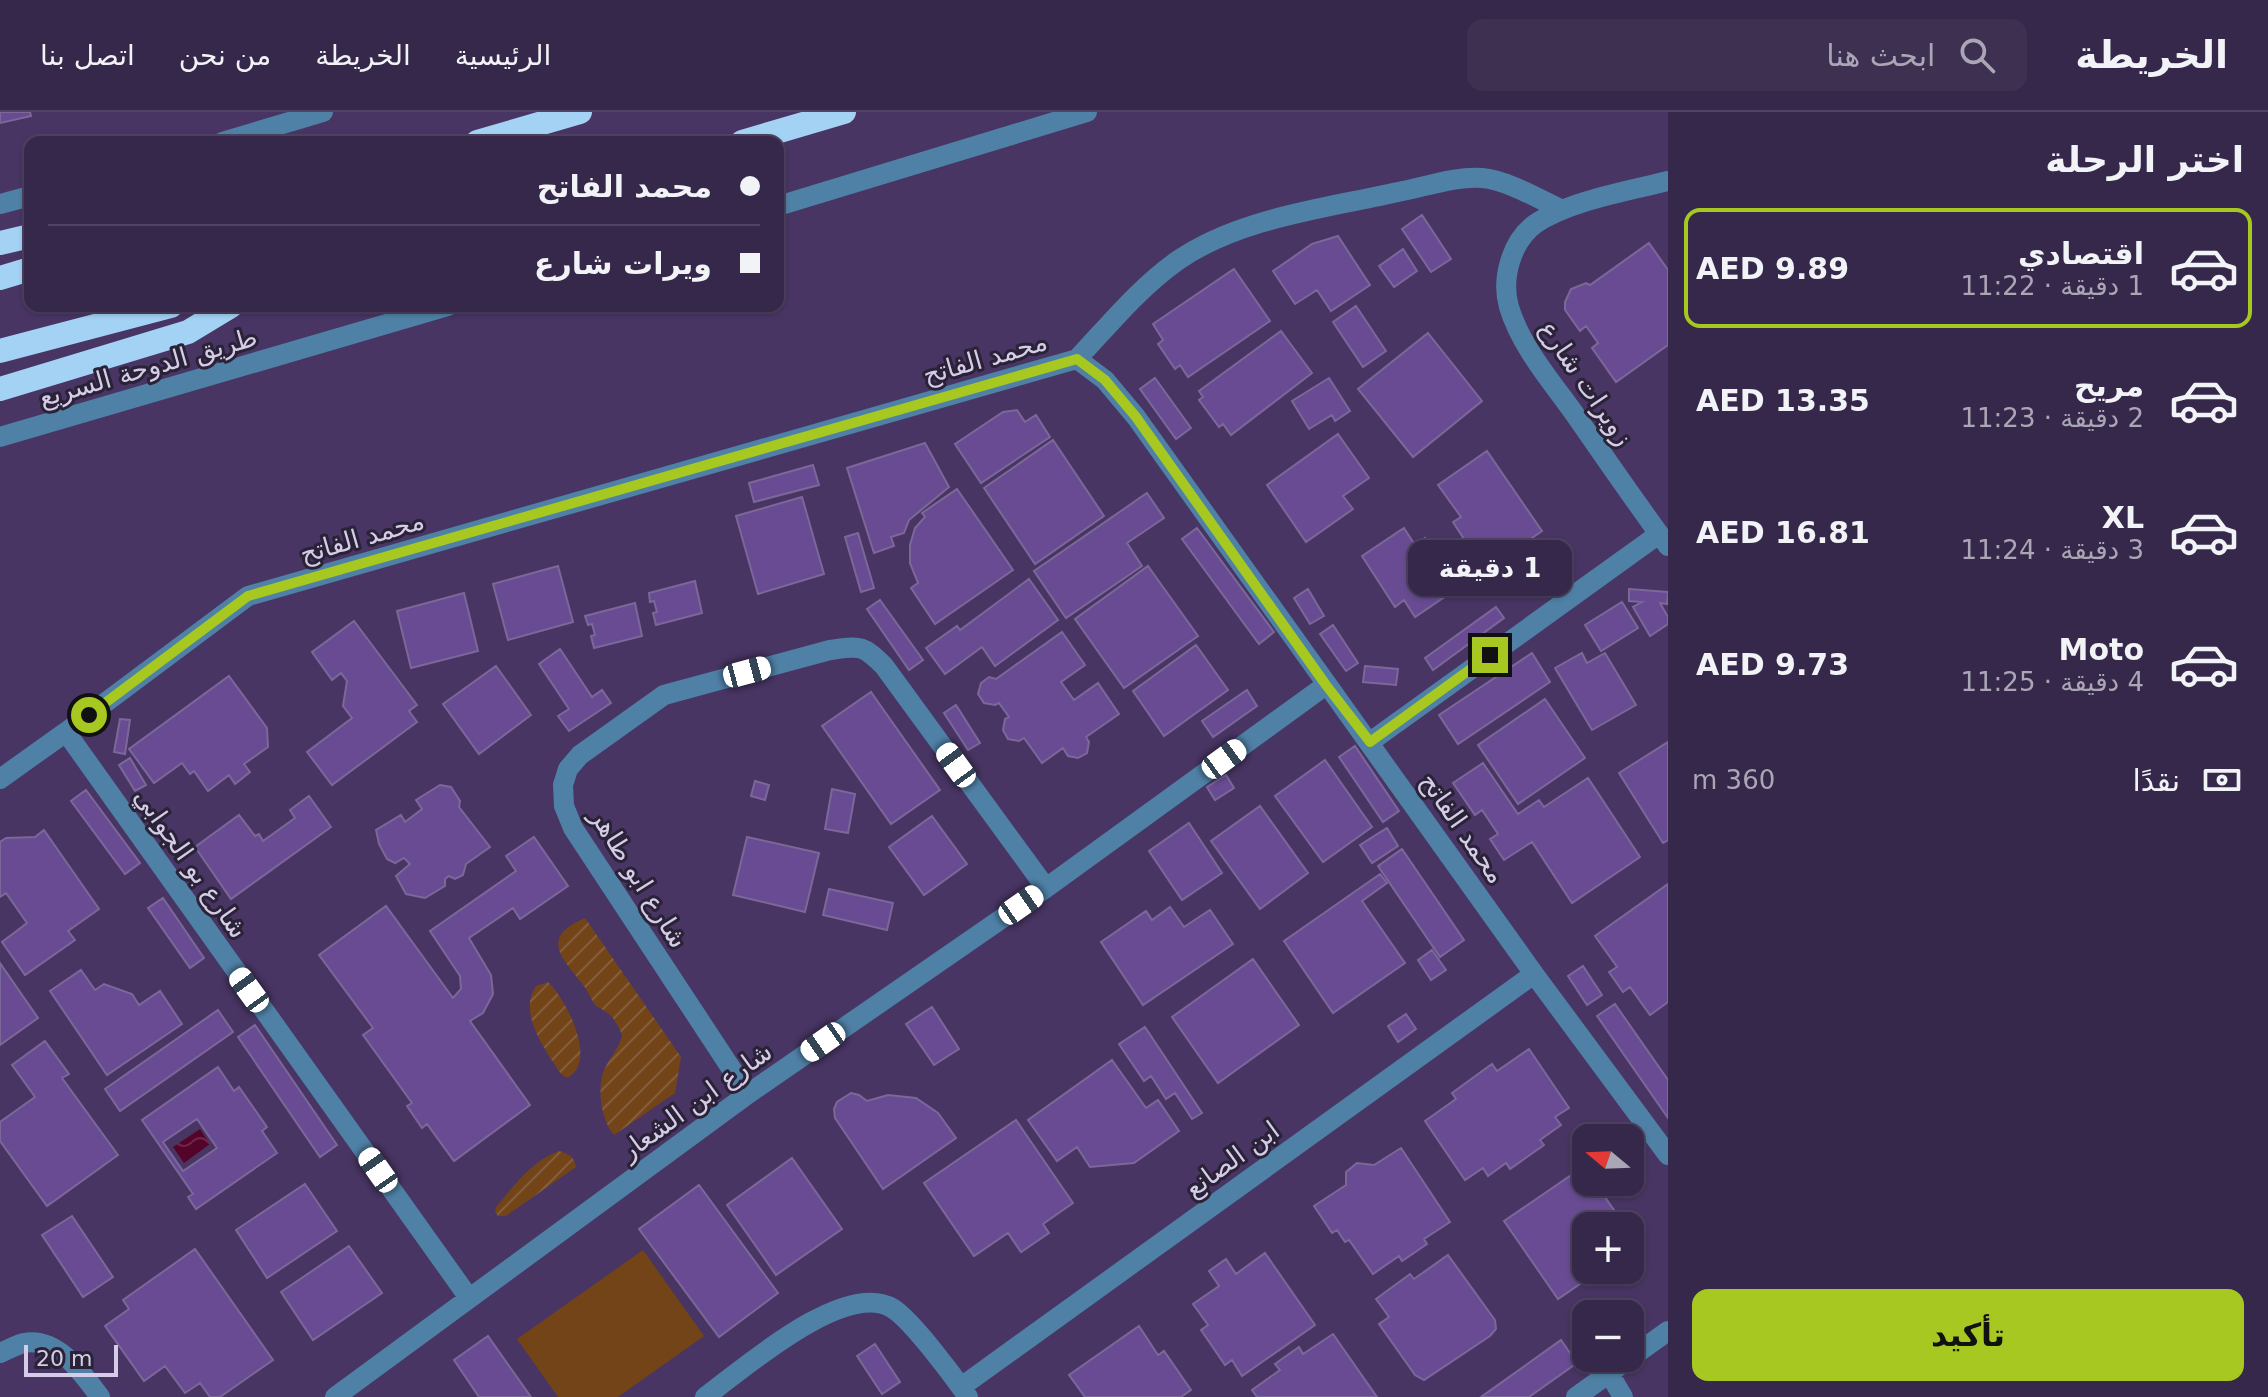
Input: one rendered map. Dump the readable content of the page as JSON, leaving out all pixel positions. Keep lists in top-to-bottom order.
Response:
{
  "streets": {
    "street": [
      "محمد الفاتح",
      "طريق الدوحة السريع",
      "زويرات شارع",
      "شارع بو الجوابي",
      "شارع ابو طاهر",
      "شارع ابن الشعار",
      "ابن الصانع"
    ]
  },
  "crossings": [
    ["محمد الفاتح", "شارع بو الجوابي"],
    ["محمد الفاتح", "شارع ابن الشعار"],
    ["محمد الفاتح", "ابن الصانع"],
    ["شارع بو الجوابي", "شارع ابن الشعار"],
    ["شارع ابو طاهر", "شارع ابن الشعار"]
  ],
  "scale_bar": "20 m",
  "north": "left",
  "page": {
    "header": "الخريطة",
    "search": "ابحث هنا",
    "nav": [
      "الرئيسية",
      "الخريطة",
      "من نحن",
      "اتصل بنا"
    ],
    "heading": "اختر الرحلة",
    "banner": ["محمد الفاتح", "ويرات شارع"],
    "list": [
      {
        "name": "اقتصادي",
        "note": "1 دقيقة · 11:22",
        "value": "AED 9.89"
      },
      {
        "name": "مريح",
        "note": "2 دقيقة · 11:23",
        "value": "AED 13.35"
      },
      {
        "name": "XL",
        "note": "3 دقيقة · 11:24",
        "value": "AED 16.81"
      },
      {
        "name": "Moto",
        "note": "4 دقيقة · 11:25",
        "value": "AED 9.73"
      }
    ],
    "bubble": "1 دقيقة",
    "pay": ["نقدًا", "360 m"],
    "map_buttons": ["+", "−"],
    "buttons": "تأكيد",
    "scale": "20 m"
  }
}
